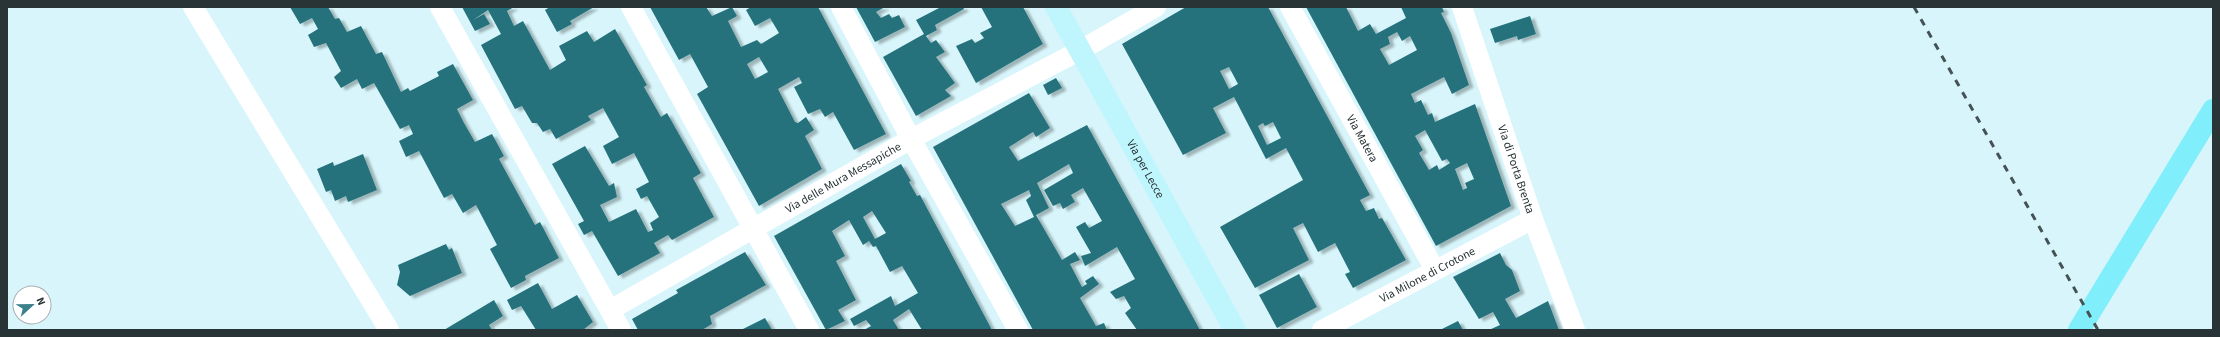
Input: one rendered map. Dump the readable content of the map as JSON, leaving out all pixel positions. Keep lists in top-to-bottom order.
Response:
{
  "streets": {
    "street": [
      "Via Matera",
      "Via per Lecce",
      "Via di Porta Brenta",
      "Via delle Mura Messapiche",
      "Via Milone di Crotone"
    ]
  },
  "crossings": [
    ["Via Matera", "Via Milone di Crotone"],
    ["Via per Lecce", "Via delle Mura Messapiche"],
    ["Via di Porta Brenta", "Via Milone di Crotone"]
  ],
  "north": "right"
}
